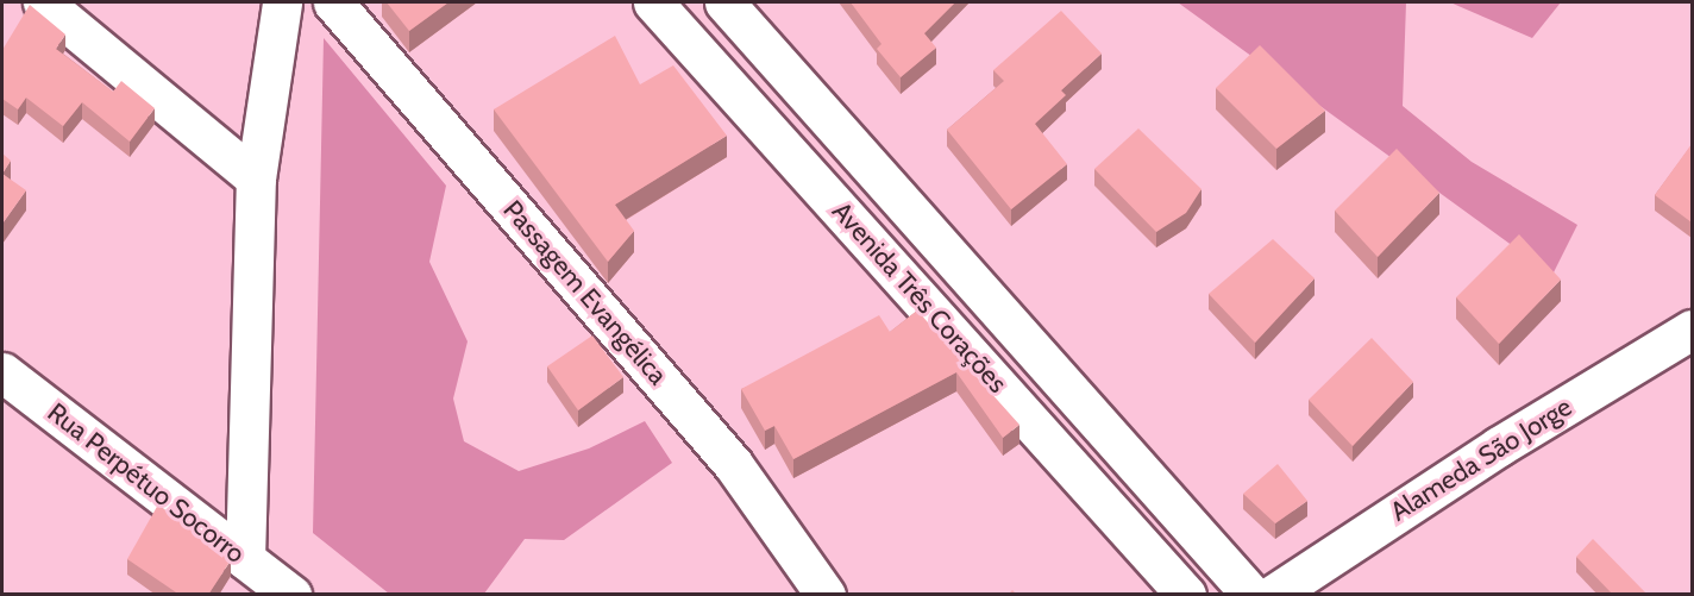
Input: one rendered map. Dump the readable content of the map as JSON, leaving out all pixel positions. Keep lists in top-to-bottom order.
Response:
{
  "streets": {
    "street": [
      "Passagem Evangélica",
      "Avenida Três Corações",
      "Alameda São Jorge",
      "Rua Perpétuo Socorro"
    ]
  }
}
